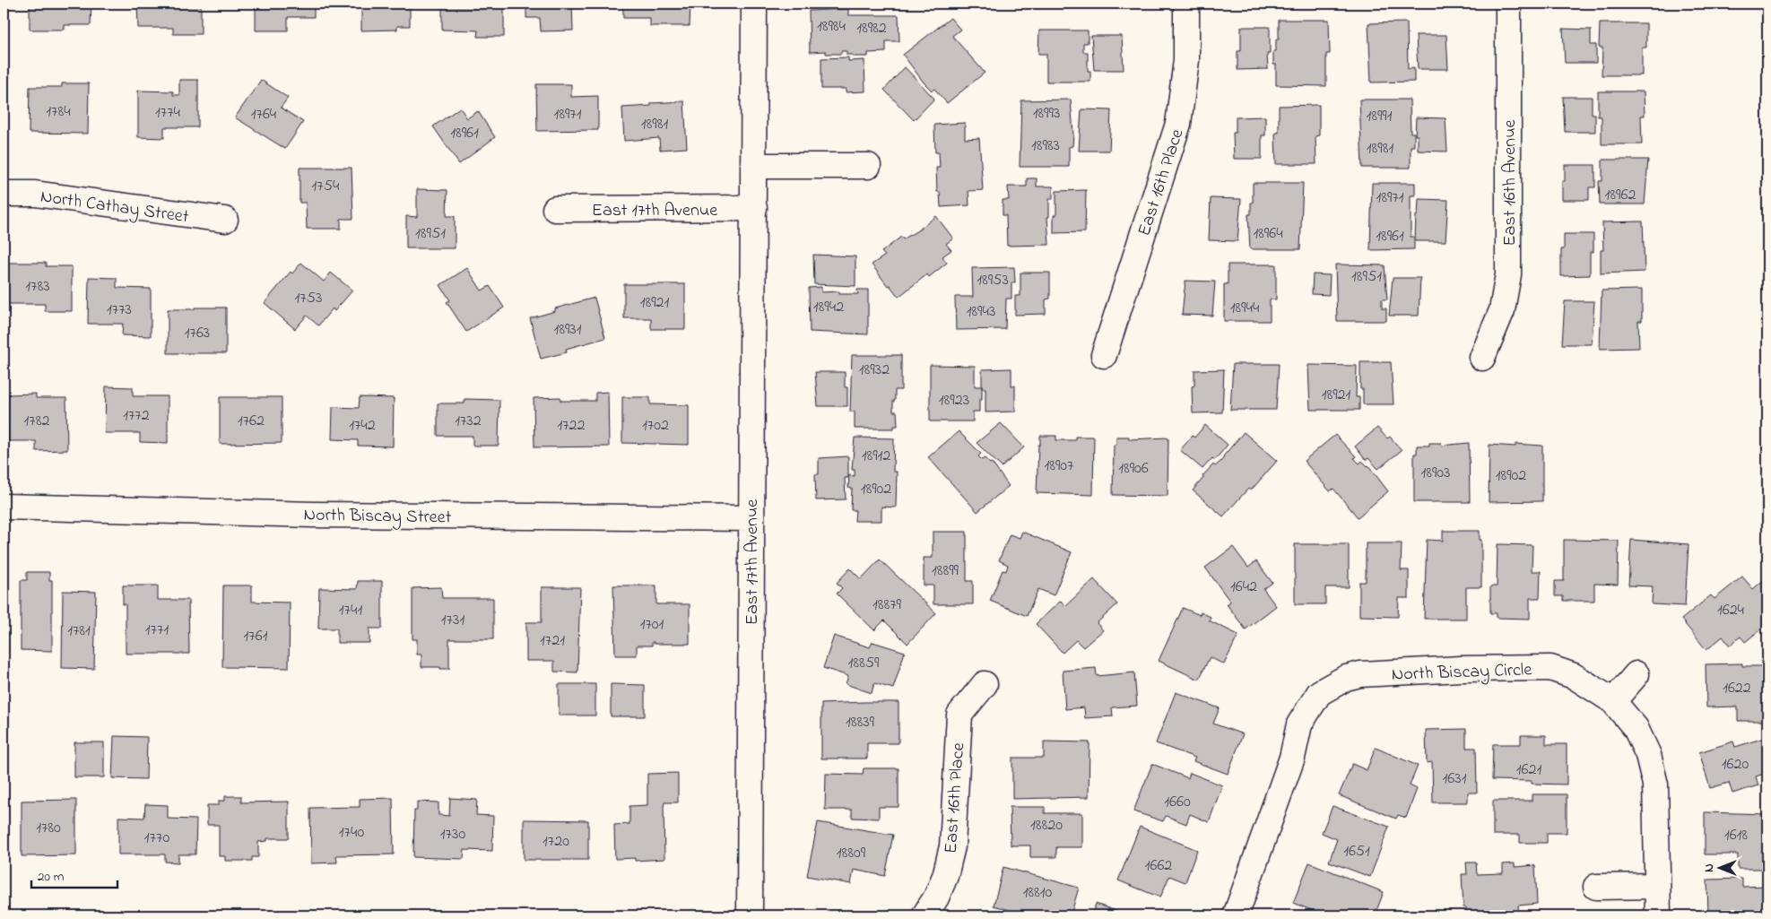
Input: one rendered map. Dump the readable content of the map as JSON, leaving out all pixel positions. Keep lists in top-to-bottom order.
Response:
{
  "streets": {
    "street": [
      "East 16th Place",
      "East 16th Avenue",
      "North Cathay Street",
      "East 17th Avenue",
      "North Biscay Street",
      "North Biscay Circle"
    ]
  },
  "crossings": [
    ["East 17th Avenue", "North Biscay Street"]
  ],
  "house_numbers": [
    "18984",
    "18982",
    "1784",
    "1774",
    "18993",
    "1764",
    "18971",
    "18991",
    "18981",
    "18961",
    "18983",
    "18981",
    "1754",
    "18962",
    "18971",
    "18951",
    "18964",
    "18961",
    "18951",
    "18953",
    "1783",
    "1753",
    "18921",
    "18942",
    "18944",
    "1773",
    "18943",
    "18931",
    "1763",
    "18932",
    "18921",
    "18923",
    "1772",
    "1782",
    "1762",
    "1732",
    "1742",
    "1722",
    "1702",
    "18912",
    "18907",
    "18906",
    "18903",
    "18902",
    "18902",
    "18899",
    "1642",
    "18879",
    "1741",
    "1624",
    "1731",
    "1701",
    "1771",
    "1781",
    "1761",
    "1721",
    "18859",
    "1622",
    "18839",
    "1620",
    "1621",
    "1631",
    "1660",
    "18820",
    "1780",
    "1740",
    "1730",
    "1618",
    "1770",
    "1720",
    "1651",
    "18809",
    "1662",
    "18810"
  ],
  "scale_bar": "20 m",
  "north": "left"
}
